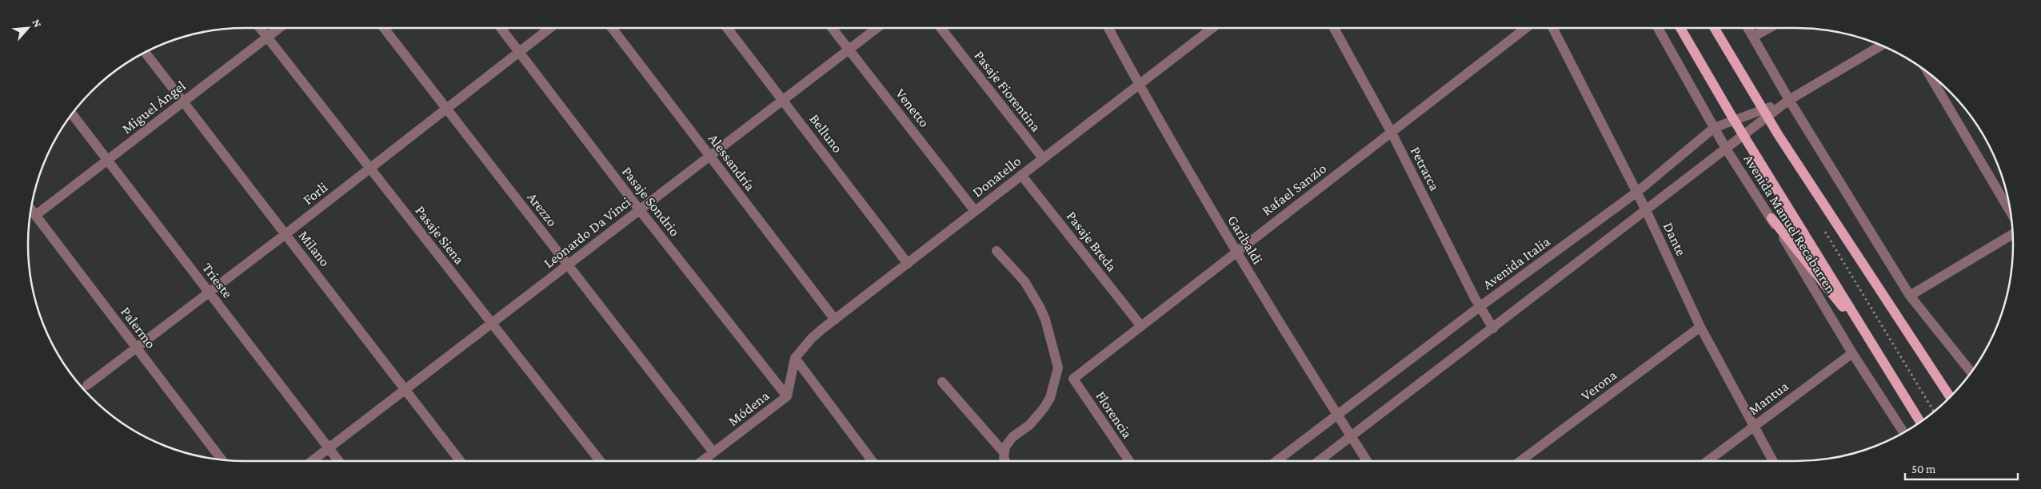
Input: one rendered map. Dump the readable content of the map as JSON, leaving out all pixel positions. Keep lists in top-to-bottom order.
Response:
{
  "streets": {
    "main road": ["Avenida Manuel Recabarren"],
    "street": [
      "Pasaje Fiorentina",
      "Miguel Ángel",
      "Venetto",
      "Belluno",
      "Alessandría",
      "Petrarca",
      "Donatello",
      "Rafael Sanzio",
      "Forli",
      "Pasaje Sondrio",
      "Arezzo",
      "Leonardo Da Vinci",
      "Pasaje Siena",
      "Dante",
      "Garibaldi",
      "Pasaje Breda",
      "Milano",
      "Avenida Italia",
      "Trieste",
      "Palermo",
      "Verona",
      "Mantua",
      "Módena",
      "Florencia"
    ]
  },
  "crossings": [
    ["Pasaje Fiorentina", "Donatello"],
    ["Miguel Ángel", "Pasaje Siena"],
    ["Miguel Ángel", "Milano"],
    ["Miguel Ángel", "Trieste"],
    ["Miguel Ángel", "Palermo"],
    ["Venetto", "Donatello"],
    ["Venetto", "Leonardo Da Vinci"],
    ["Belluno", "Donatello"],
    ["Belluno", "Leonardo Da Vinci"],
    ["Alessandría", "Donatello"],
    ["Alessandría", "Leonardo Da Vinci"],
    ["Petrarca", "Rafael Sanzio"],
    ["Petrarca", "Avenida Italia"],
    ["Donatello", "Garibaldi"],
    ["Donatello", "Pasaje Breda"],
    ["Donatello", "Módena"],
    ["Rafael Sanzio", "Garibaldi"],
    ["Rafael Sanzio", "Pasaje Breda"],
    ["Rafael Sanzio", "Florencia"],
    ["Forli", "Pasaje Sondrio"],
    ["Forli", "Arezzo"],
    ["Forli", "Pasaje Siena"],
    ["Forli", "Milano"],
    ["Forli", "Trieste"],
    ["Forli", "Palermo"],
    ["Pasaje Sondrio", "Leonardo Da Vinci"],
    ["Pasaje Sondrio", "Módena"],
    ["Arezzo", "Leonardo Da Vinci"],
    ["Arezzo", "Módena"],
    ["Avenida Manuel Recabarren", "Avenida Italia"],
    ["Avenida Manuel Recabarren", "Mantua"],
    ["Leonardo Da Vinci", "Pasaje Siena"],
    ["Leonardo Da Vinci", "Milano"],
    ["Leonardo Da Vinci", "Trieste"],
    ["Dante", "Avenida Italia"],
    ["Dante", "Verona"],
    ["Dante", "Mantua"],
    ["Garibaldi", "Avenida Italia"]
  ],
  "scale_bar": "50 m",
  "north": "top right"
}
